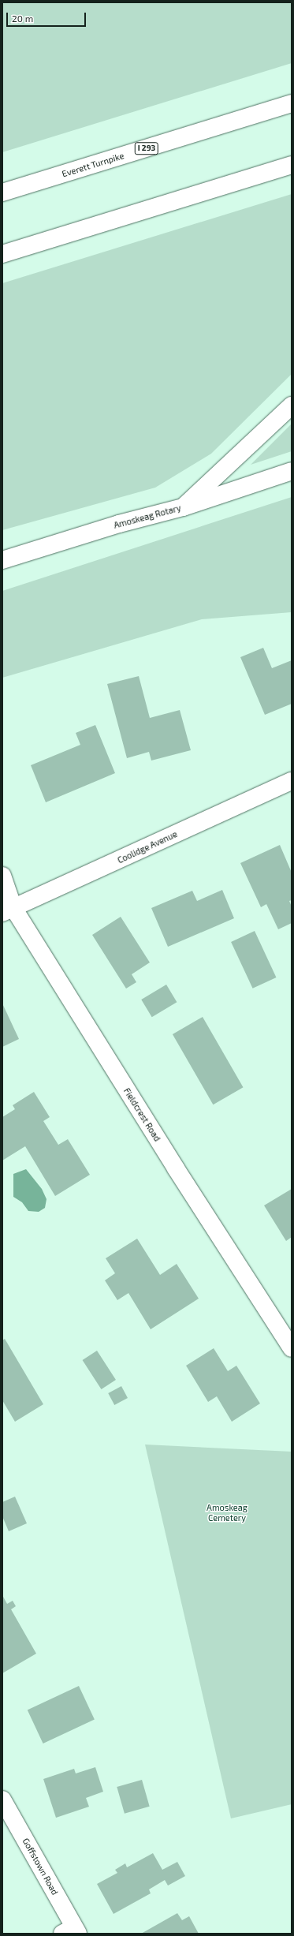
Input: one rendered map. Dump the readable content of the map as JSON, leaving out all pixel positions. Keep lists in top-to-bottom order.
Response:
{
  "streets": {
    "main road": [
      "I 293",
      "Everett Turnpike",
      "Amoskeag Rotary",
      "Coolidge Avenue",
      "Fieldcrest Road",
      "Goffstown Road"
    ]
  },
  "crossings": [
    ["Coolidge Avenue", "Fieldcrest Road"]
  ],
  "parks": ["Amoskeag Cemetery"],
  "scale_bar": "20 m"
}
